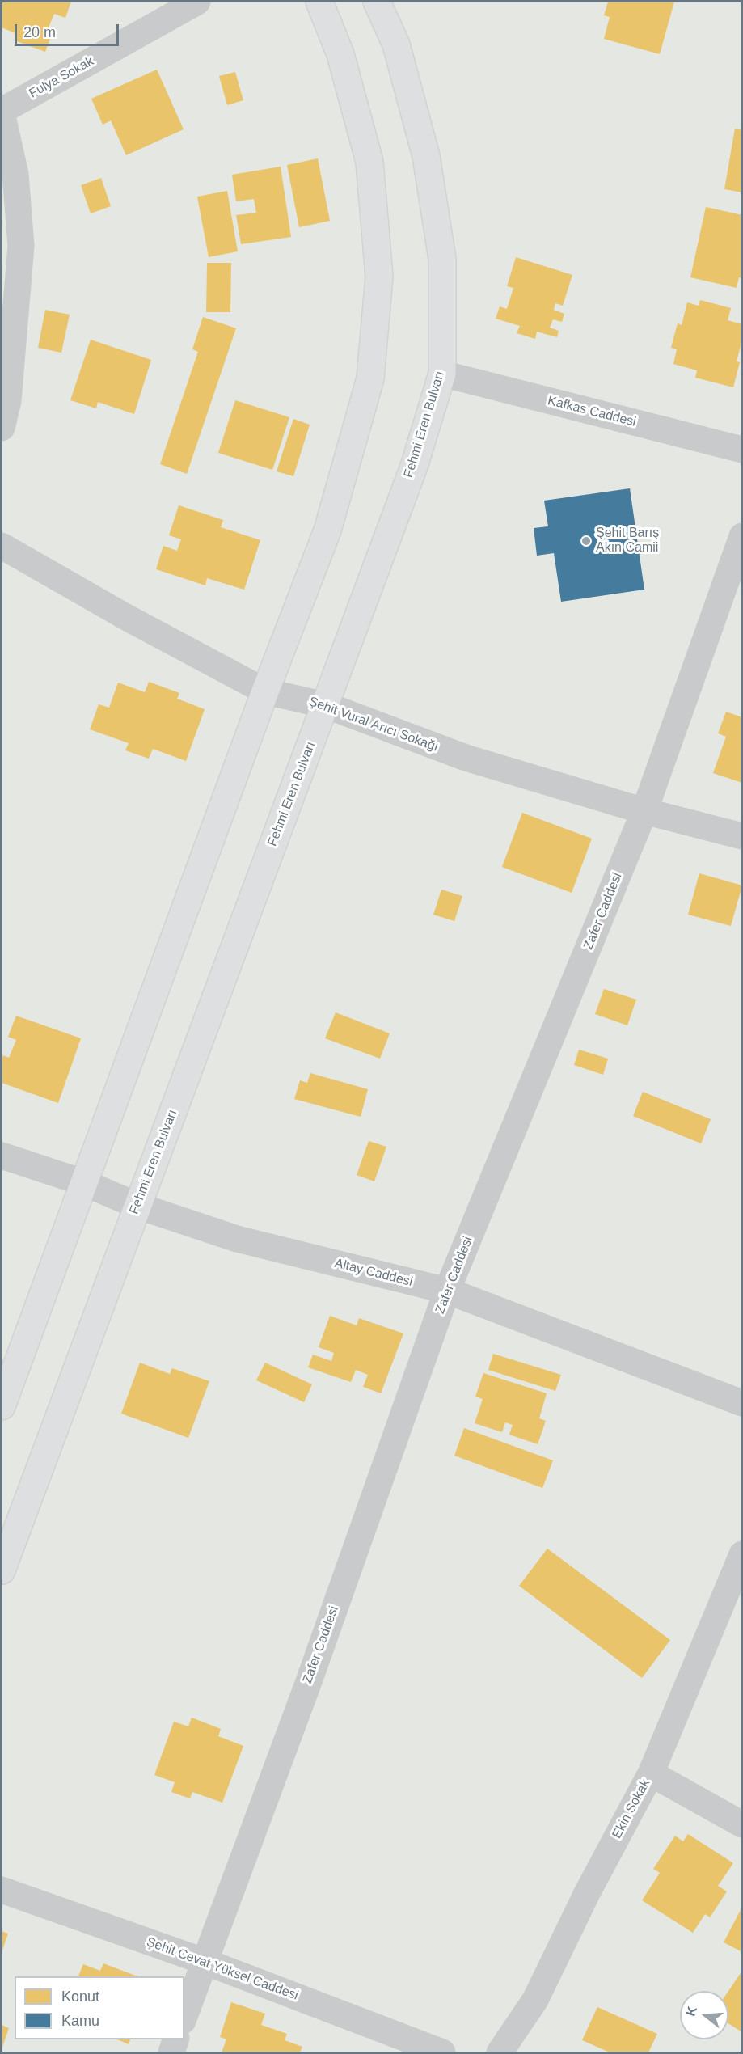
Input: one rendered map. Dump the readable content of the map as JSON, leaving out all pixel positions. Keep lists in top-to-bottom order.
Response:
{
  "streets": {
    "street": [
      "Fulya Sokak",
      "Kafkas Caddesi",
      "Fehmi Eren Bulvarı",
      "Şehit Vural Arıcı Sokağı",
      "Zafer Caddesi",
      "Altay Caddesi",
      "Ekin Sokak",
      "Şehit Cevat Yüksel Caddesi"
    ]
  },
  "crossings": [
    ["Kafkas Caddesi", "Fehmi Eren Bulvarı"],
    ["Fehmi Eren Bulvarı", "Şehit Vural Arıcı Sokağı"],
    ["Fehmi Eren Bulvarı", "Altay Caddesi"],
    ["Şehit Vural Arıcı Sokağı", "Zafer Caddesi"],
    ["Zafer Caddesi", "Altay Caddesi"],
    ["Zafer Caddesi", "Şehit Cevat Yüksel Caddesi"]
  ],
  "places": ["Şehit Barış Akın Camii"],
  "legend": ["Konut", "Kamu"],
  "scale_bar": "20 m",
  "north": "left"
}
